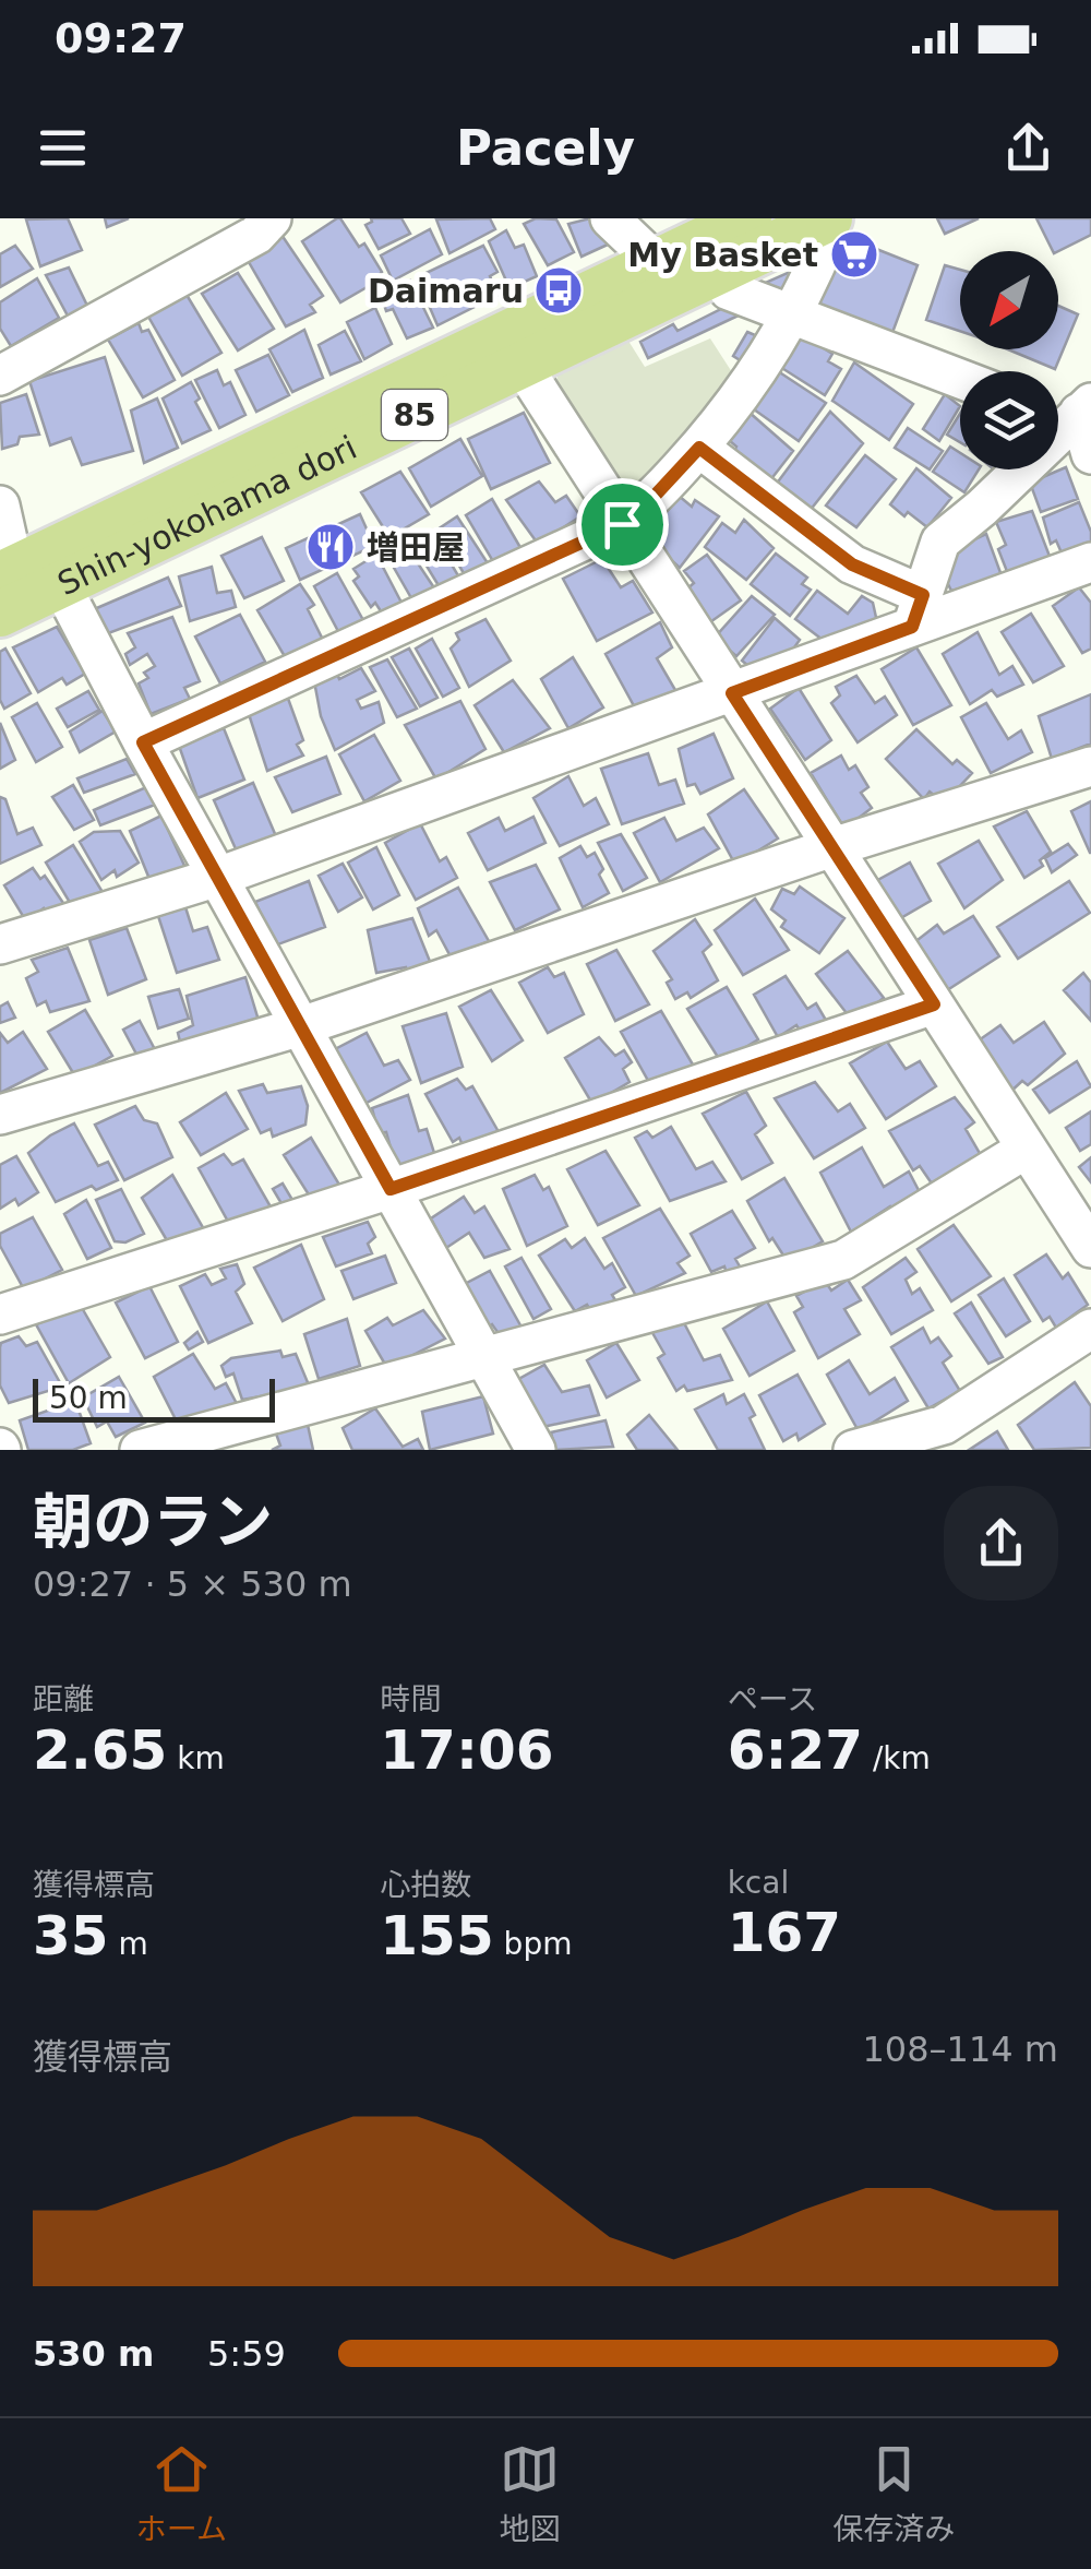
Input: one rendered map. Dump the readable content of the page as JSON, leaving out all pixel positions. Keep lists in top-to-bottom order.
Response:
{
  "streets": {
    "main road": ["85", "Shin-yokohama dori"]
  },
  "places": {
    "supermarket": ["My Basket"],
    "bus stop": ["Daimaru"],
    "restaurant": ["増田屋"]
  },
  "scale_bar": "50 m",
  "north": "bottom left",
  "page": {
    "status": "09:27",
    "header": "Pacely",
    "scale": "50 m",
    "heading": ["朝のラン", "09:27 · 5 × 530 m"],
    "stats": [
      ["距離", "2.65 km"],
      ["時間", "17:06"],
      ["ペース", "6:27 /km"],
      ["獲得標高", "35 m"],
      ["心拍数", "155 bpm"],
      ["kcal", "167"]
    ],
    "chart": ["獲得標高", "108–114 m"],
    "list": [
      {
        "name": "530 m",
        "note": "5:59"
      }
    ],
    "tabs": ["ホーム", "地図", "保存済み"]
  }
}
